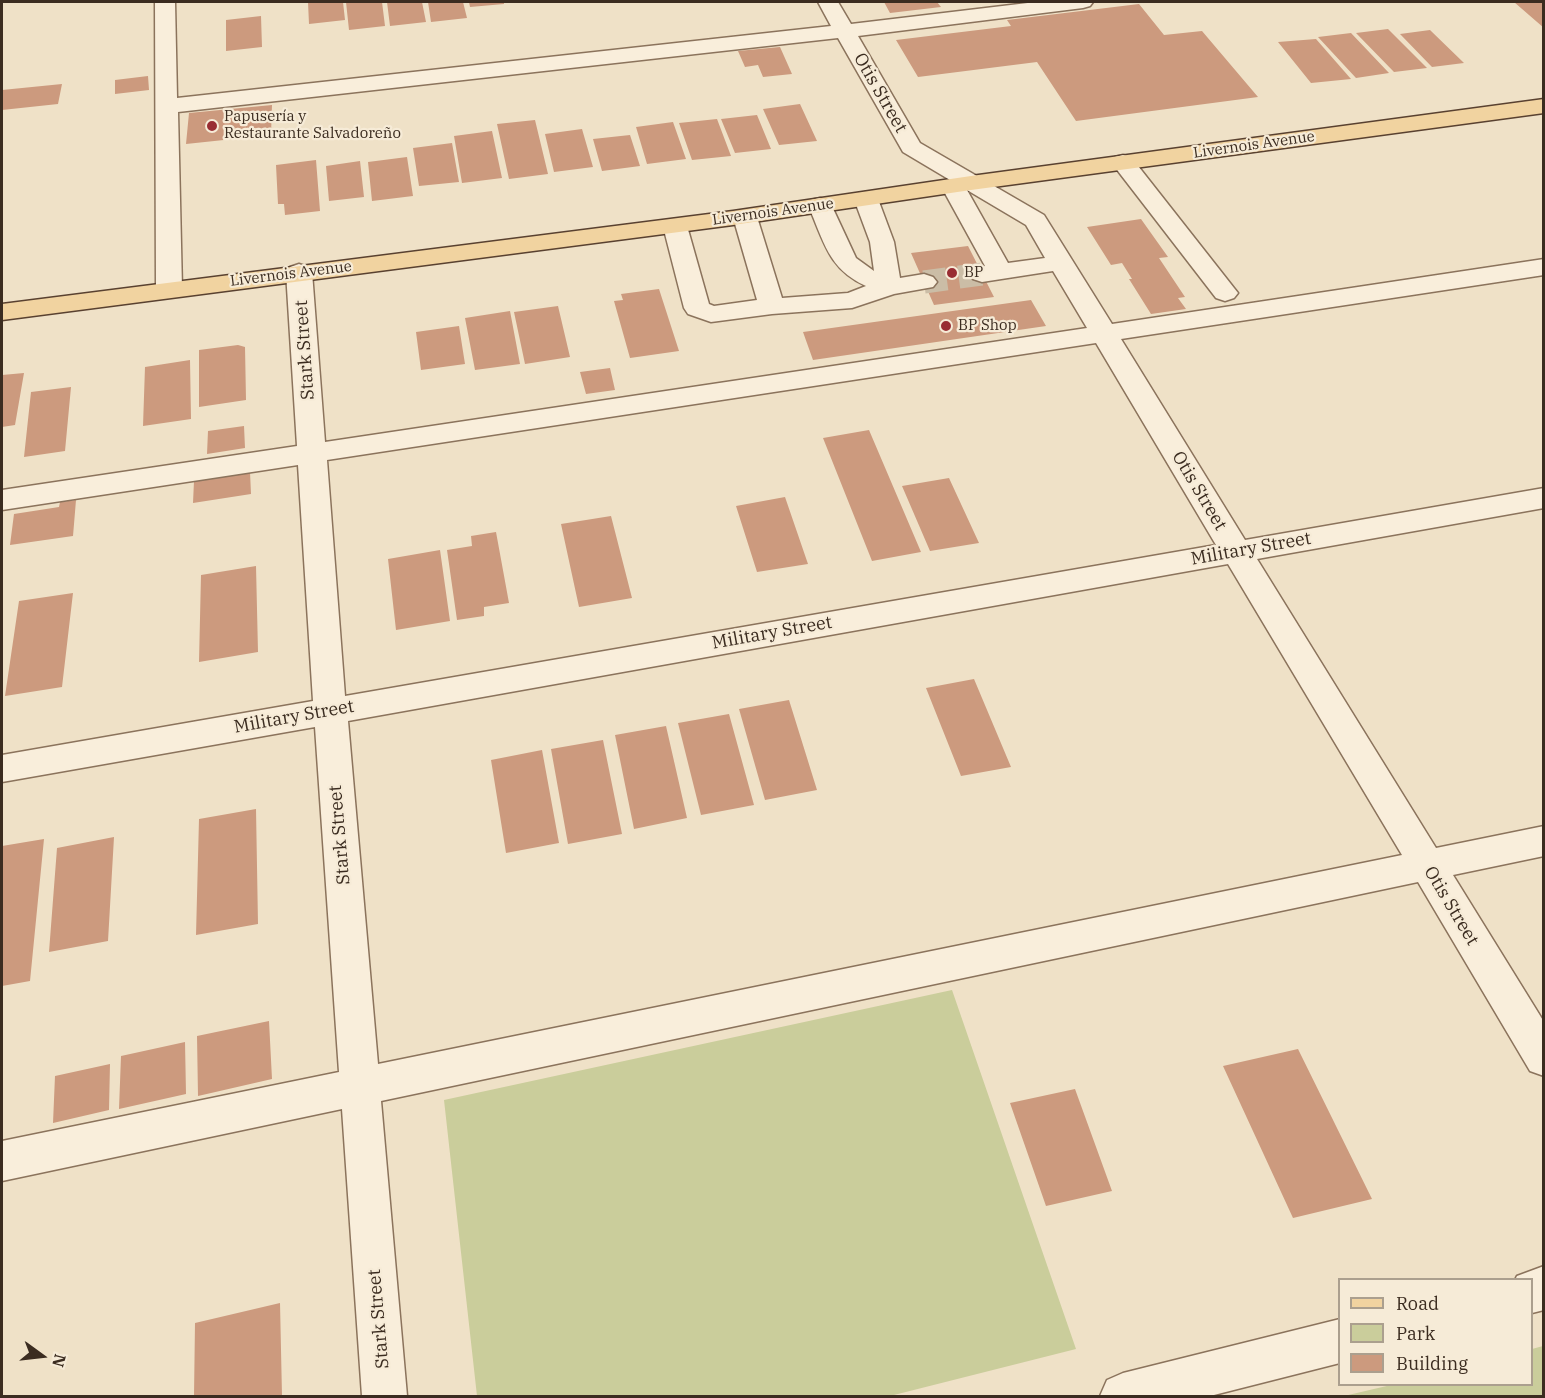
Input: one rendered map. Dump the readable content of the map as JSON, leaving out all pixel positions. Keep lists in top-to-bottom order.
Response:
{
  "streets": {
    "main road": ["Livernois Avenue"],
    "street": ["Otis Street", "Stark Street", "Military Street"]
  },
  "crossings": [
    ["Otis Street", "Livernois Avenue"],
    ["Otis Street", "Military Street"],
    ["Livernois Avenue", "Stark Street"],
    ["Stark Street", "Military Street"]
  ],
  "places": ["Papusería y Restaurante Salvadoreño", "BP", "BP Shop"],
  "legend": ["Road", "Park", "Building"],
  "north": "right"
}
